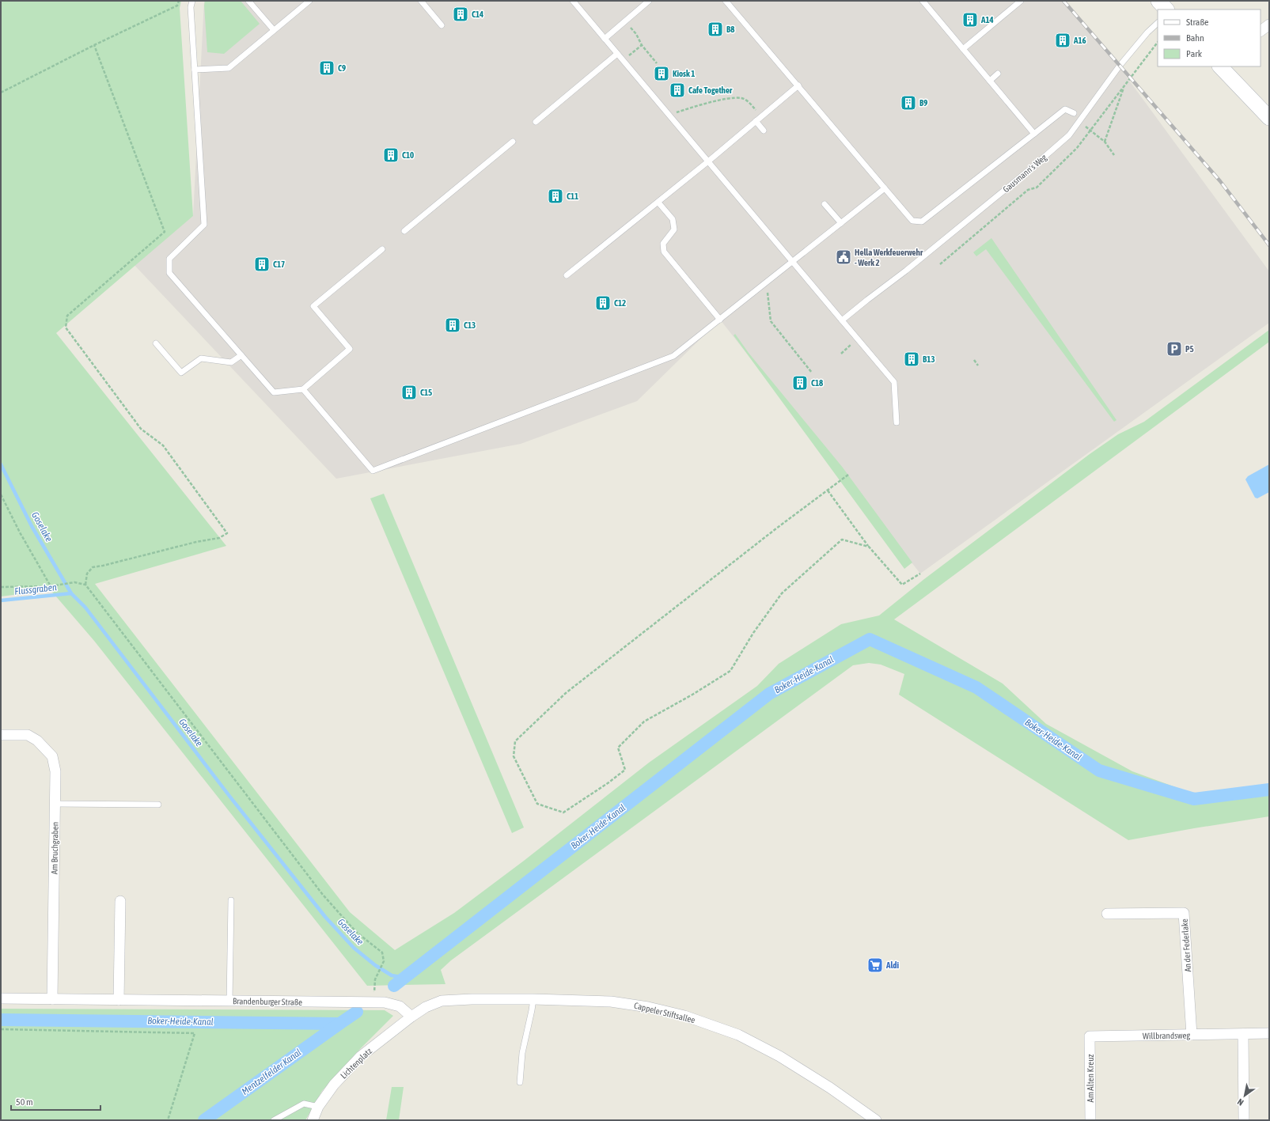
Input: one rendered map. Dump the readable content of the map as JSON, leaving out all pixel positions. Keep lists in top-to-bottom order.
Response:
{
  "streets": {
    "street": [
      "Am Bruchgraben",
      "An der Federlake",
      "Brandenburger Straße",
      "Cappeler Stiftsallee",
      "Willbrandsweg",
      "Lichtenplatz",
      "Am Alten Kreuz"
    ],
    "lane": ["Gausmann's Weg"]
  },
  "crossings": [
    ["Am Bruchgraben", "Brandenburger Straße"],
    ["An der Federlake", "Willbrandsweg"],
    ["Brandenburger Straße", "Cappeler Stiftsallee"],
    ["Brandenburger Straße", "Lichtenplatz"],
    ["Cappeler Stiftsallee", "Lichtenplatz"],
    ["Willbrandsweg", "Am Alten Kreuz"]
  ],
  "water": [
    "Goselake",
    "Flussgraben",
    "Boker-Heide-Kanal",
    "Mentzelfelder Kanal"
  ],
  "places": {
    "building": [
      "C14",
      "A14",
      "B8",
      "A16",
      "C9",
      "Kiosk 1",
      "Cafe Together",
      "B9",
      "C10",
      "C11",
      "C17",
      "C12",
      "C13",
      "B13",
      "C18",
      "C15"
    ],
    "public building": ["Hella Werkfeuerwehr - Werk 2"],
    "parking": ["P5"],
    "supermarket": ["Aldi"]
  },
  "legend": ["Straße", "Bahn", "Park"],
  "scale_bar": "50 m",
  "north": "bottom left"
}
